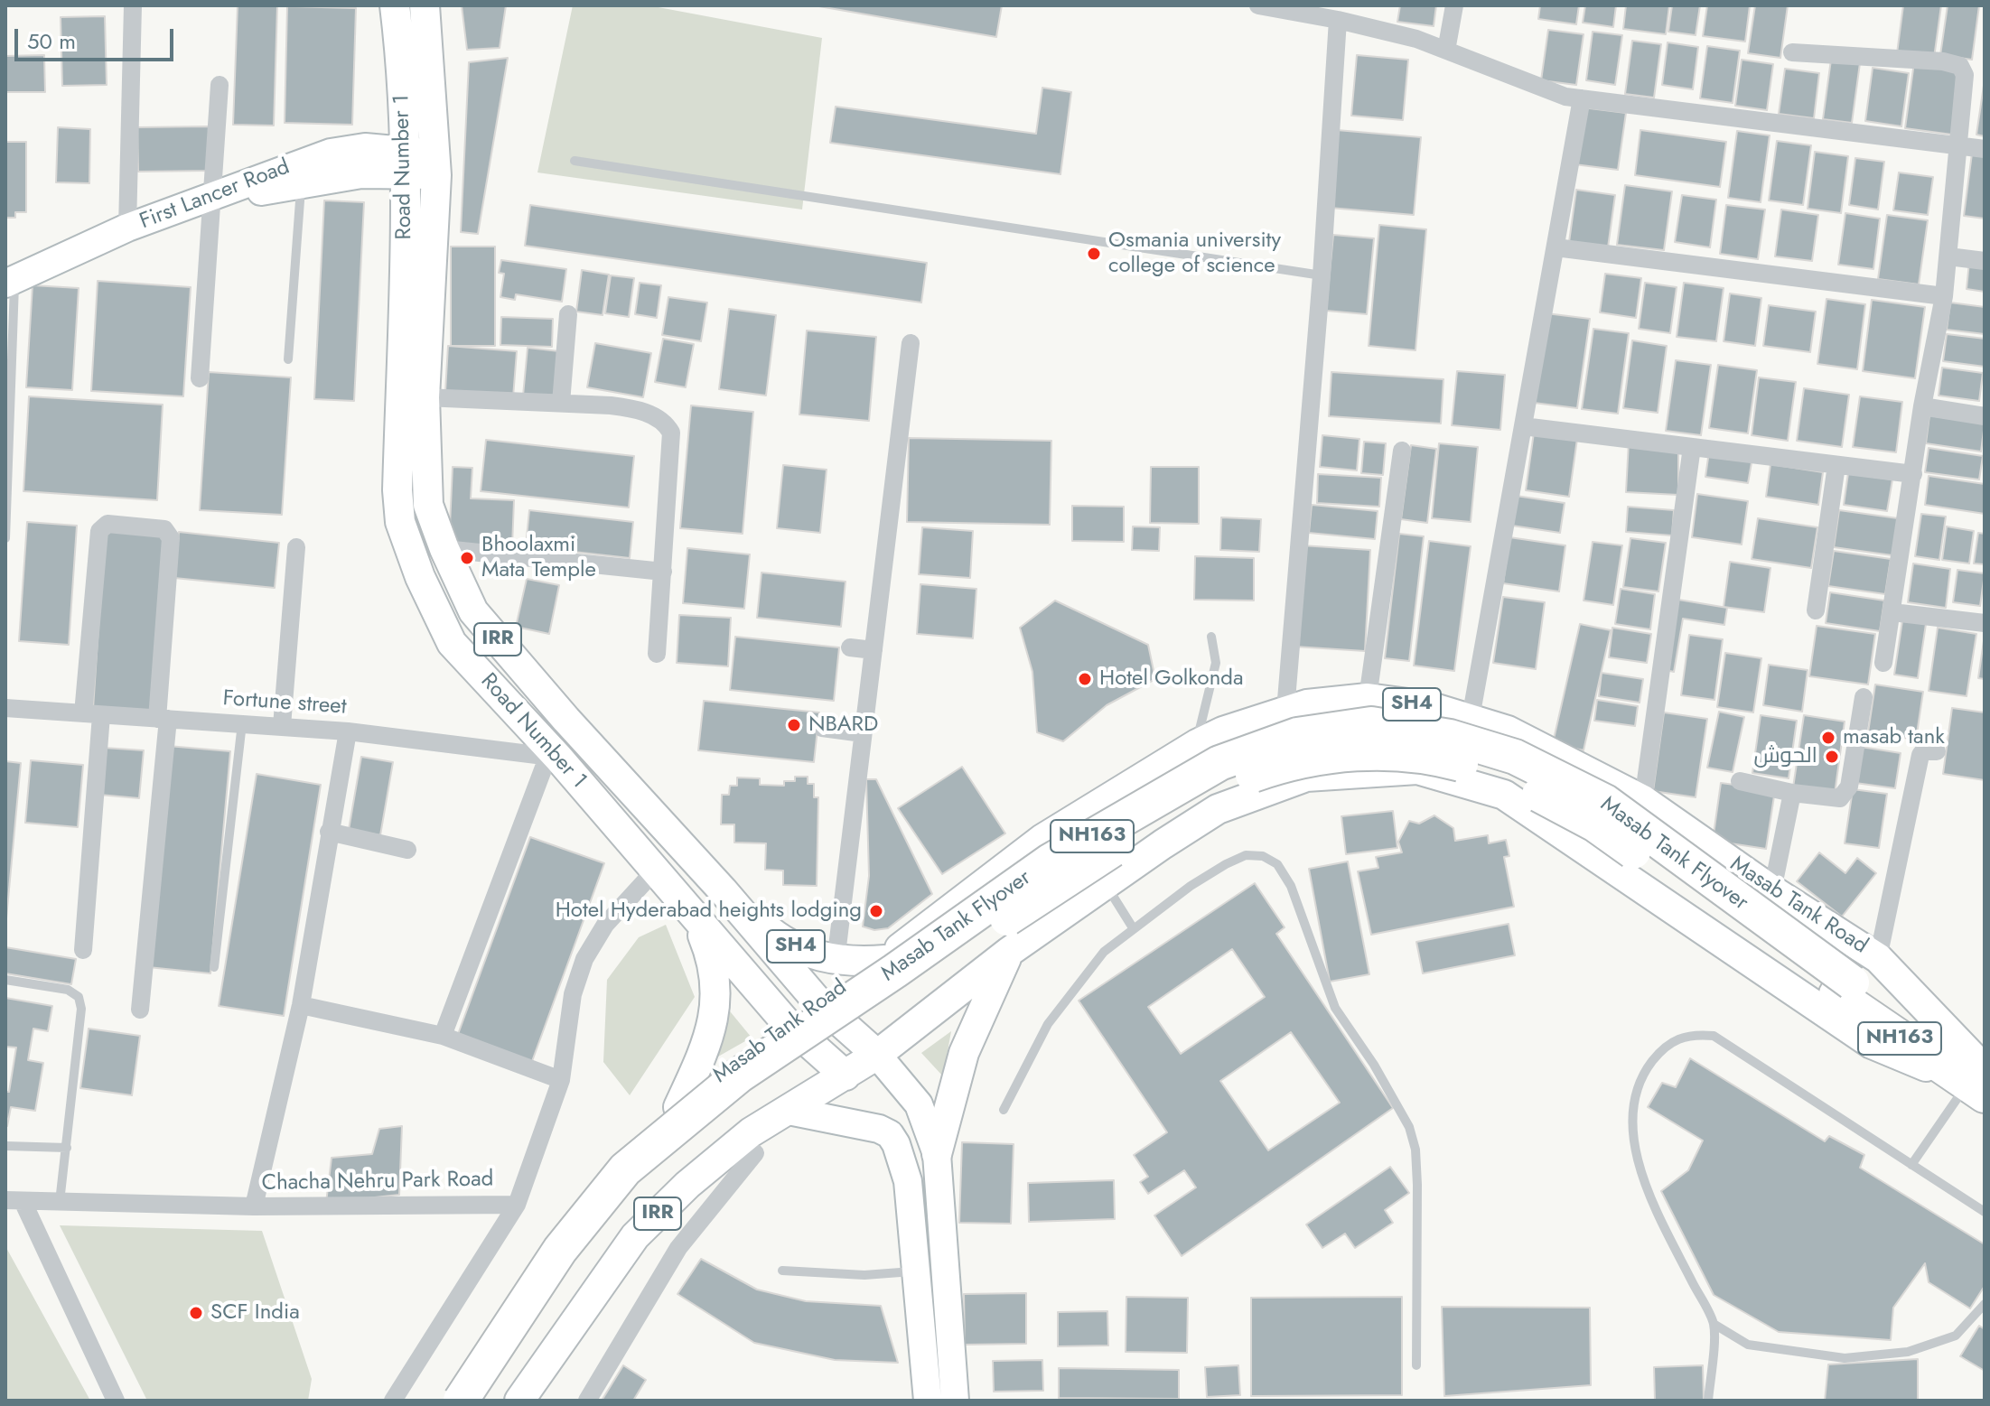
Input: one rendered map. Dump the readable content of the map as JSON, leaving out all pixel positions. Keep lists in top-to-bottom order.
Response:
{
  "streets": {
    "highway": ["NH163", "Masab Tank Flyover"],
    "main road": [
      "Road Number 1",
      "First Lancer Road",
      "IRR",
      "SH4",
      "Masab Tank Road"
    ],
    "street": ["Fortune street", "Chacha Nehru Park Road"]
  },
  "crossings": [
    ["Road Number 1", "First Lancer Road"],
    ["Road Number 1", "IRR"],
    ["Road Number 1", "Fortune street"],
    ["Road Number 1", "SH4"],
    ["Road Number 1", "Masab Tank Road"],
    ["IRR", "Masab Tank Road"],
    ["SH4", "Masab Tank Road"],
    ["Masab Tank Flyover", "Masab Tank Road"]
  ],
  "places": [
    "Osmania university college of science",
    "Bhoolaxmi Mata Temple",
    "Hotel Golkonda",
    "NBARD",
    "masab tank",
    "الحوش",
    "Hotel Hyderabad heights lodging",
    "SCF India"
  ],
  "scale_bar": "50 m"
}
